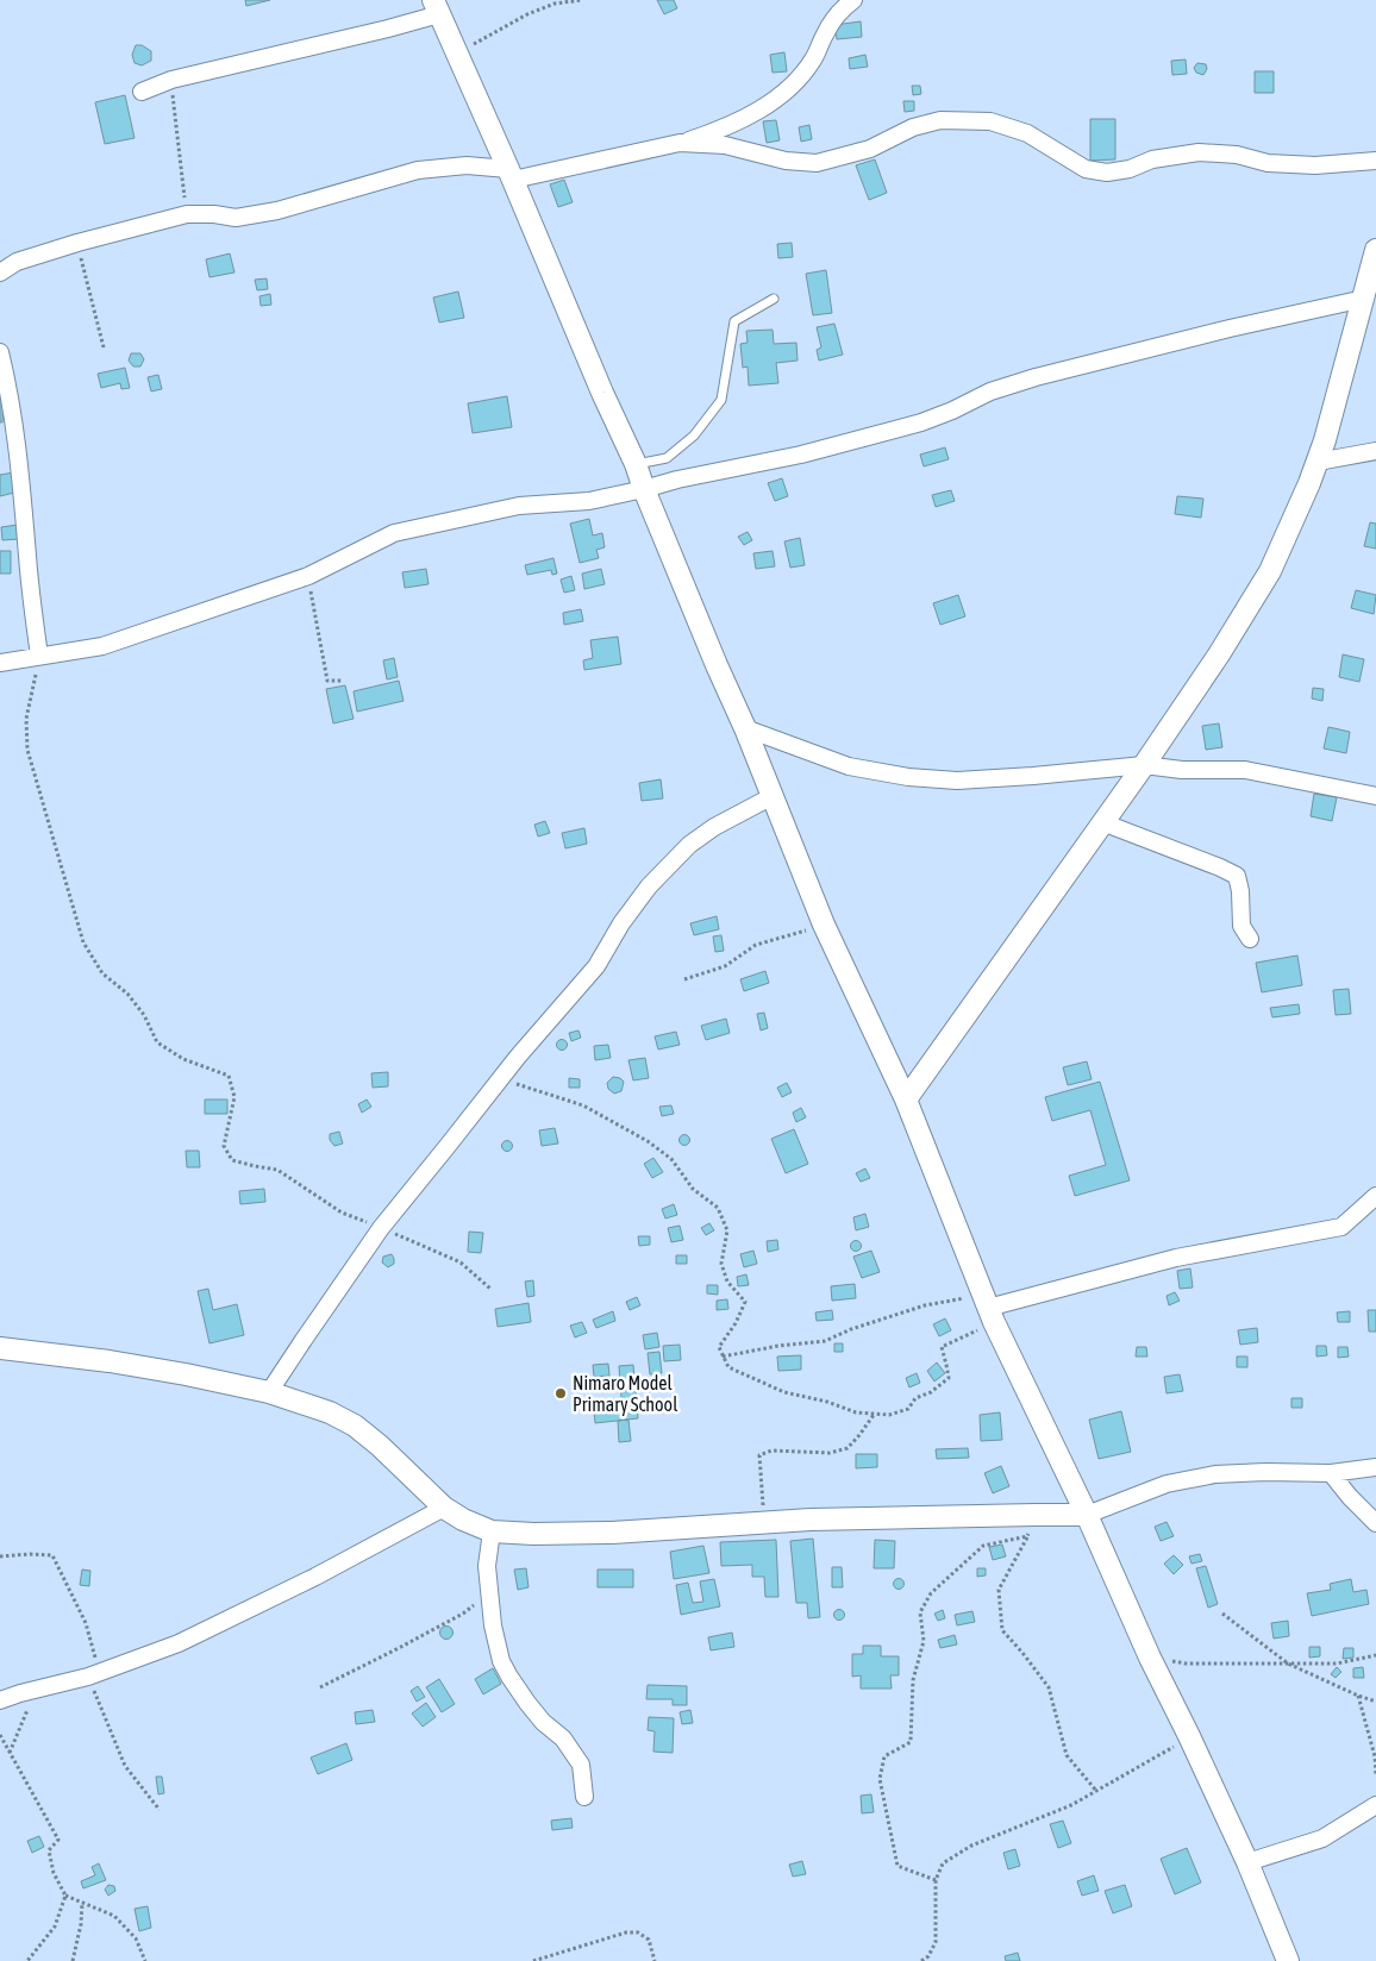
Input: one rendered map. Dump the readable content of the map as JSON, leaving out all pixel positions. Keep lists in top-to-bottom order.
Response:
{
  "places": ["Nimaro Model Primary School"]
}
